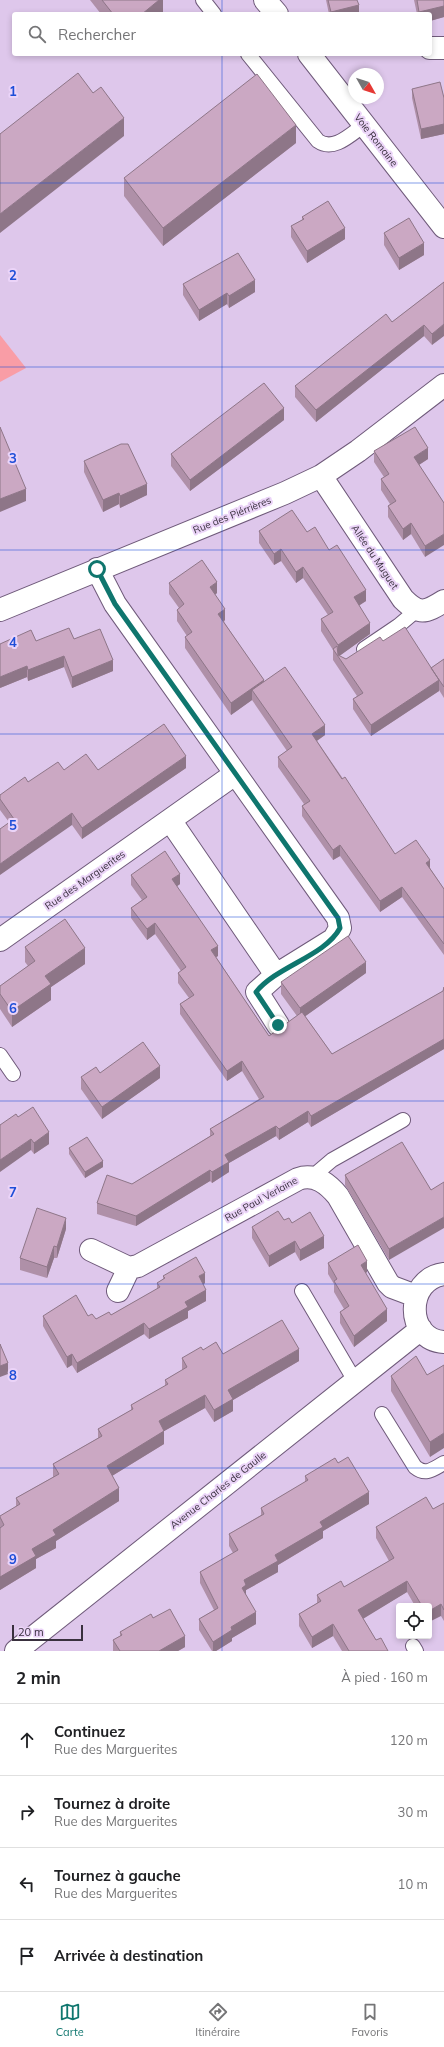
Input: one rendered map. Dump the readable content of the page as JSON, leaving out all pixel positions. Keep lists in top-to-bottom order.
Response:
{
  "streets": {
    "street": [
      "Voie Romaine",
      "Rue des Piérrières",
      "Allée du Muguet",
      "Rue des Marguerites",
      "Rue Paul Verlaine",
      "Avenue Charles de Gaulle"
    ]
  },
  "crossings": [
    ["Rue des Piérrières", "Allée du Muguet"]
  ],
  "scale_bar": "20 m",
  "north": "bottom right",
  "page": {
    "search": "Rechercher",
    "scale": "20 m",
    "heading": ["2 min", "À pied · 160 m"],
    "list": [
      ["Continuez", "Rue des Marguerites", "120 m"],
      ["Tournez à droite", "Rue des Marguerites", "30 m"],
      ["Tournez à gauche", "Rue des Marguerites", "10 m"],
      "Arrivée à destination"
    ],
    "nav": ["Carte", "Itinéraire", "Favoris"]
  },
  "grid": {
    "rows": [
      "1",
      "2",
      "3",
      "4",
      "5",
      "6",
      "7",
      "8",
      "9"
    ]
  }
}
